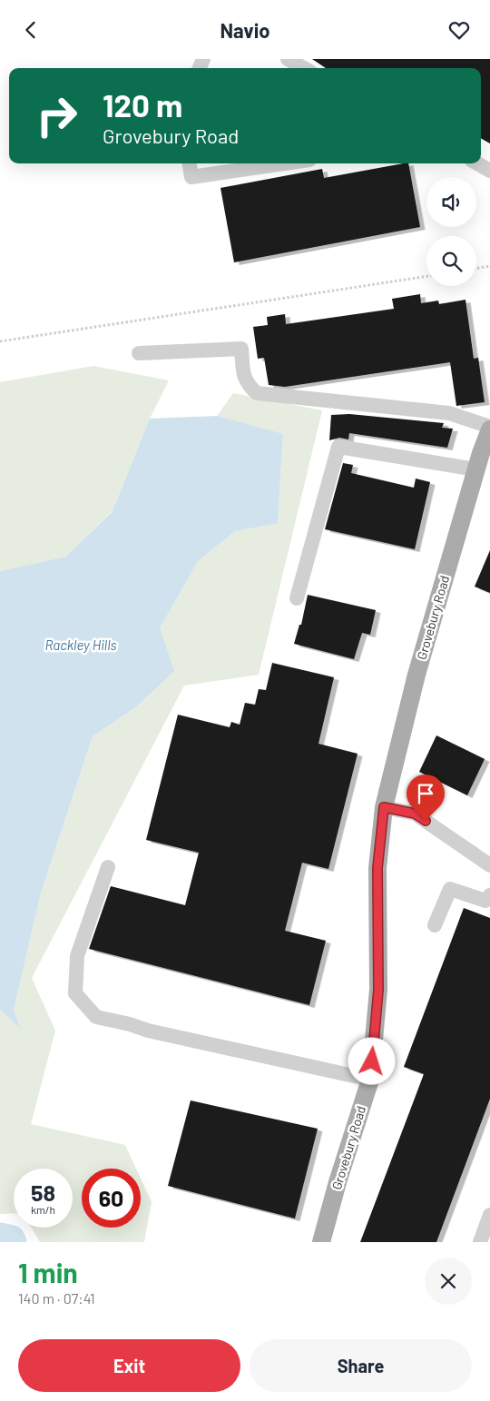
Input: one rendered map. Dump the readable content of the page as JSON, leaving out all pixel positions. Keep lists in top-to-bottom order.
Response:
{
  "streets": {
    "main road": ["Grovebury Road"]
  },
  "water": ["Rackley Hills"],
  "page": {
    "header": "Navio",
    "turn": ["120 m", "Grovebury Road"],
    "speed": "58 km/h",
    "limit": "60",
    "heading": ["1 min", "140 m · 07:41"],
    "buttons": ["Exit", "Share"]
  }
}
